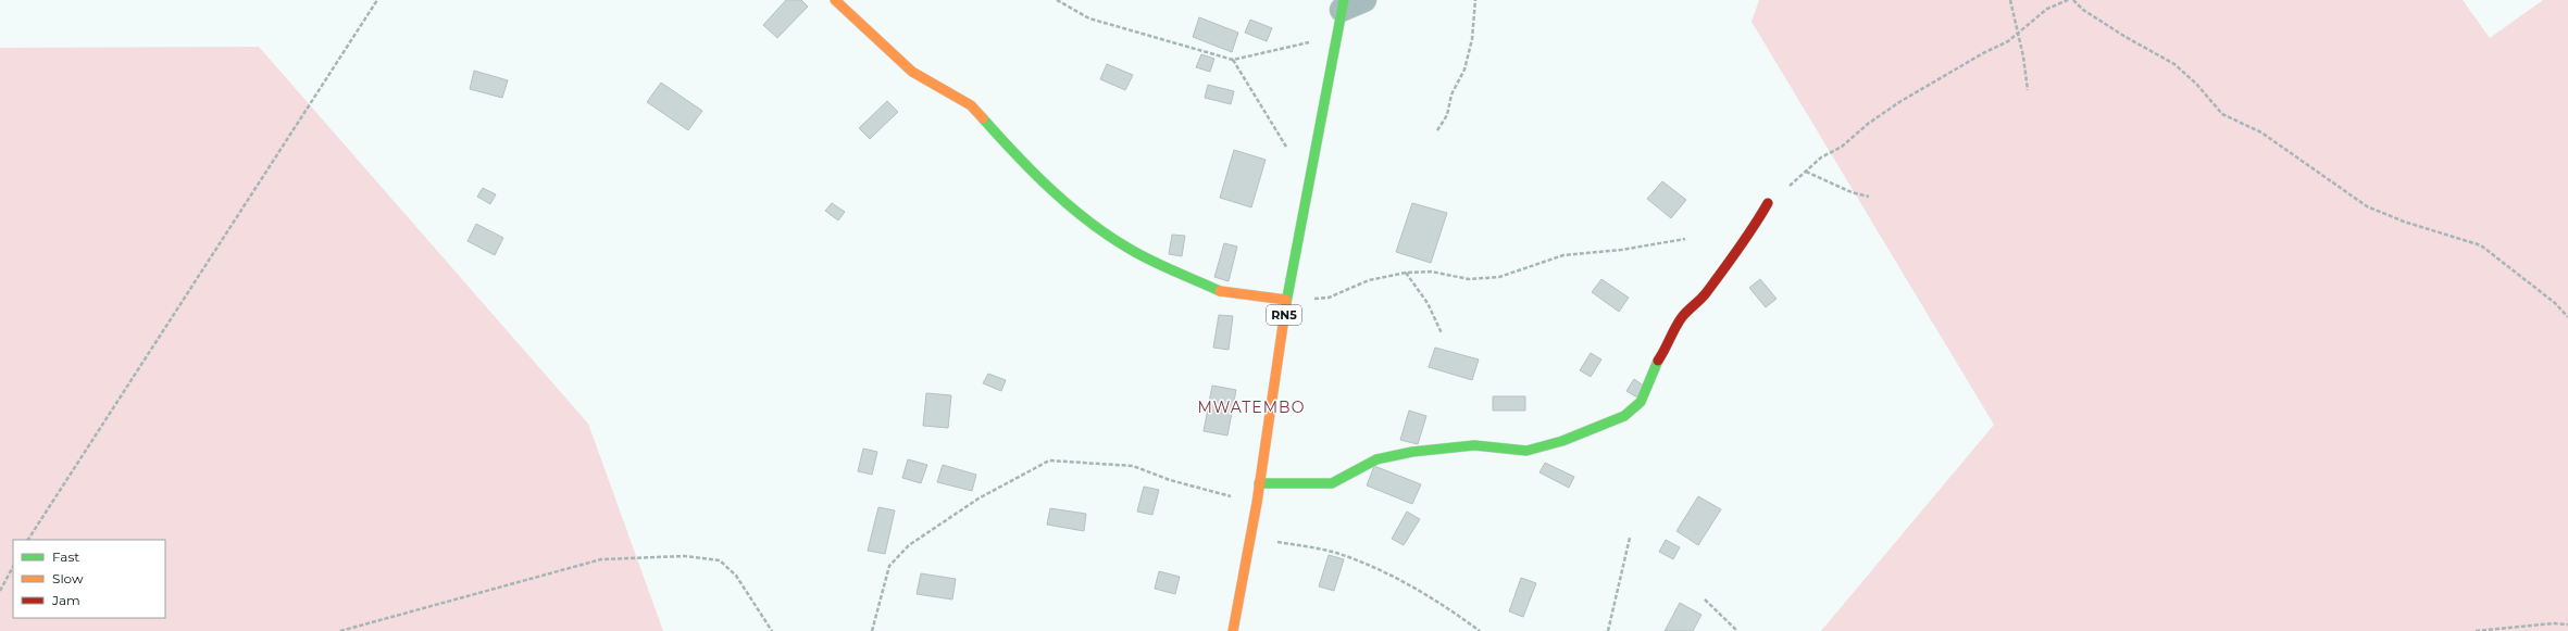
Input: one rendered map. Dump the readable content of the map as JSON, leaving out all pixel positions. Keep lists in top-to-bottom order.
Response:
{
  "streets": {
    "main road": ["RN5"]
  },
  "districts": ["MWATEMBO"],
  "legend": ["Fast", "Slow", "Jam"]
}
